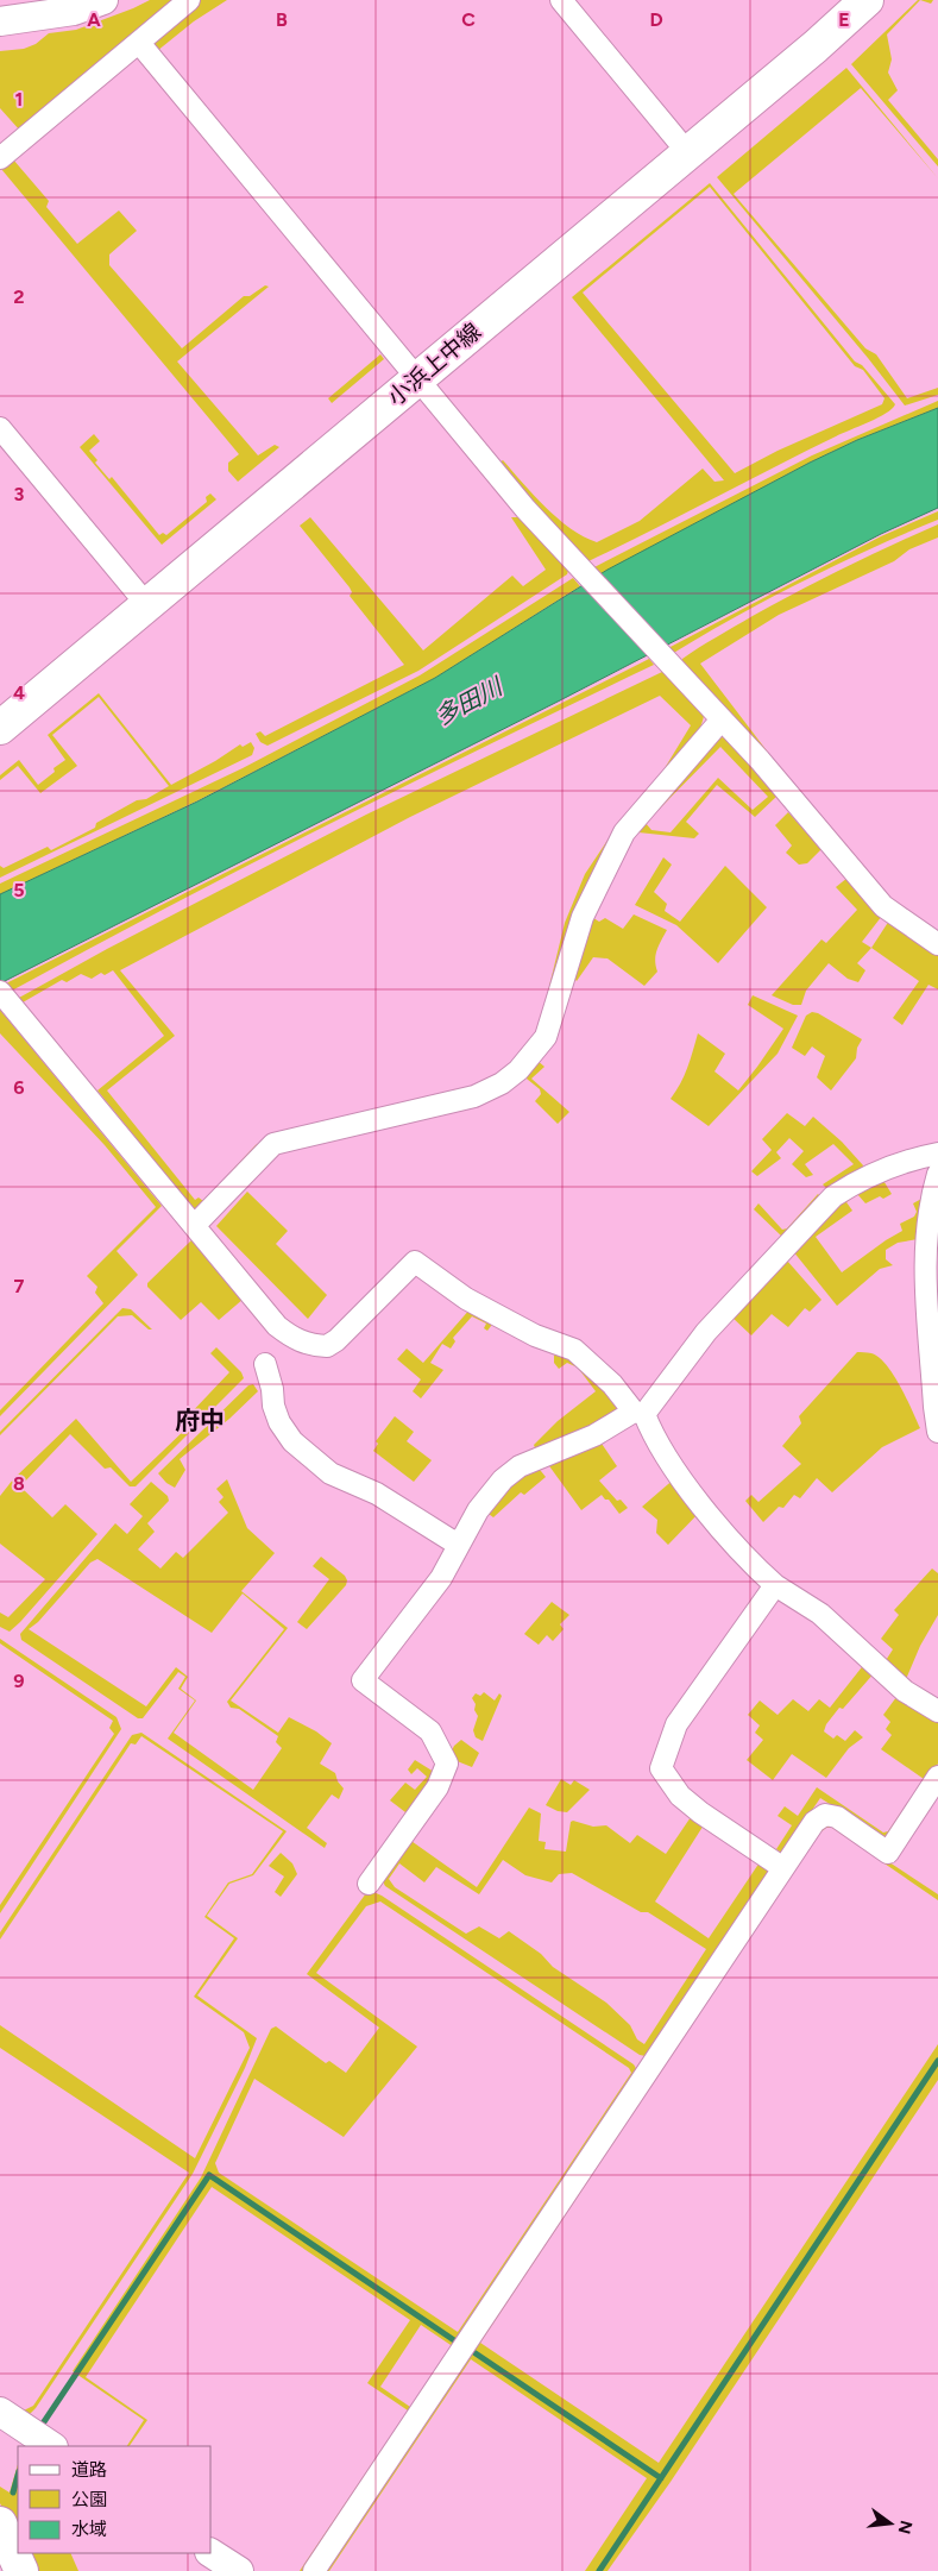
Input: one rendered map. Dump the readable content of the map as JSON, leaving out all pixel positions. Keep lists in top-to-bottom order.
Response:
{
  "streets": {
    "main road": ["小浜上中線"]
  },
  "districts": ["府中"],
  "water": ["多田川"],
  "legend": ["道路", "公園", "水域"],
  "north": "right",
  "grid": {
    "columns": [
      "A",
      "B",
      "C",
      "D",
      "E"
    ],
    "rows": [
      "1",
      "2",
      "3",
      "4",
      "5",
      "6",
      "7",
      "8",
      "9"
    ]
  }
}
